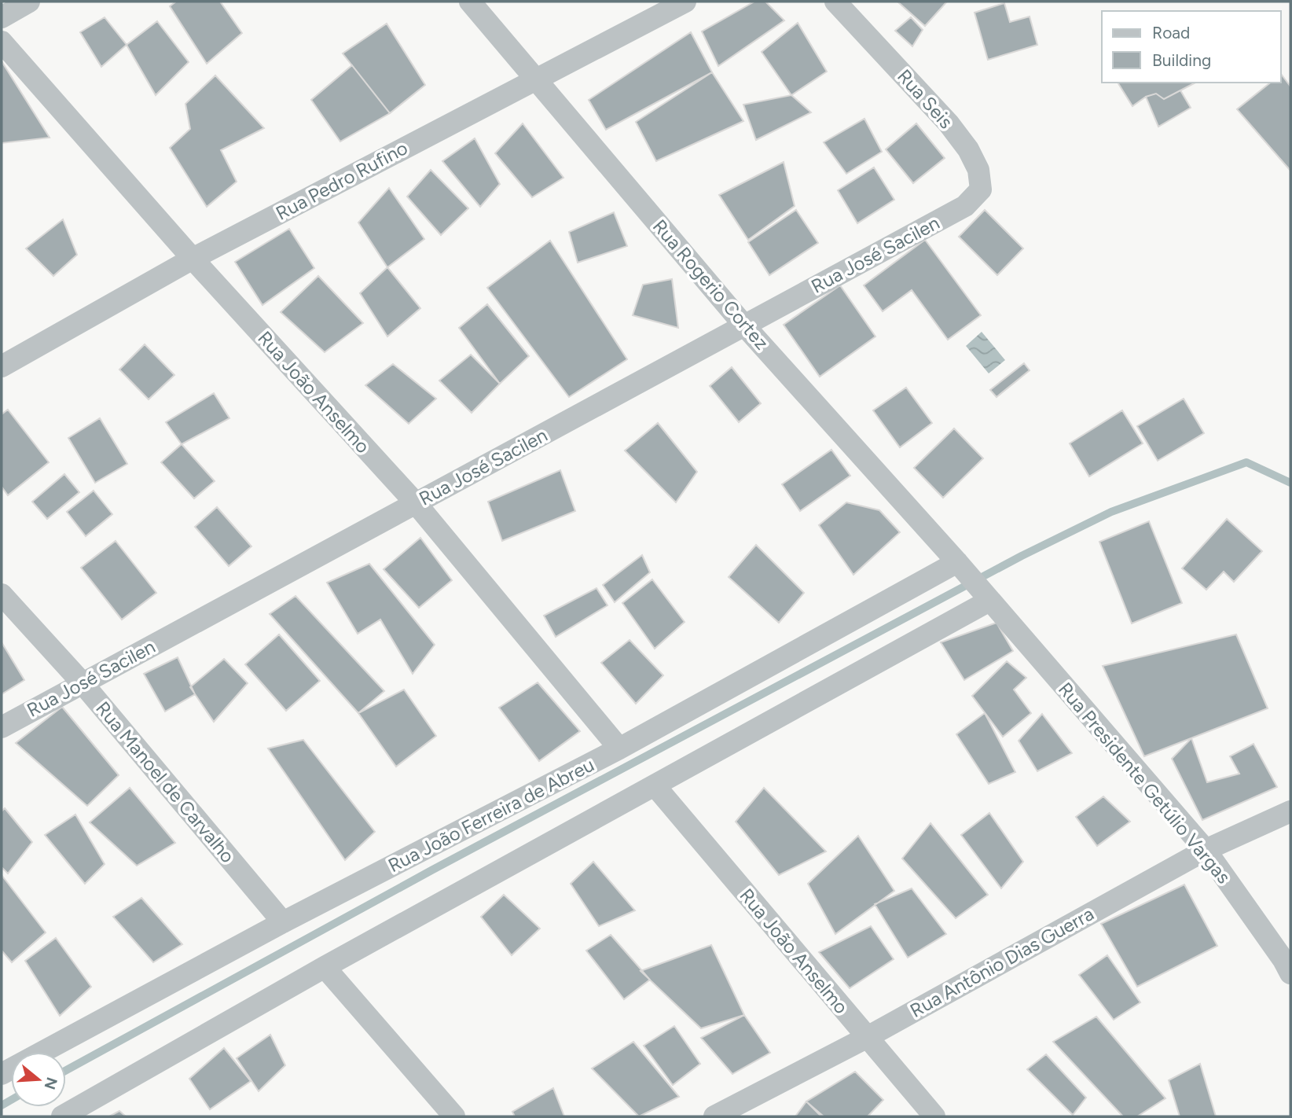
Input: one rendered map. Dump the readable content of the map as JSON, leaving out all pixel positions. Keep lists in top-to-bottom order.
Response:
{
  "streets": {
    "street": [
      "Rua Seis",
      "Rua Pedro Rufino",
      "Rua José Sacilen",
      "Rua Rogerio Cortez",
      "Rua João Anselmo",
      "Rua Manoel de Carvalho",
      "Rua Presidente Getúlio Vargas",
      "Rua João Ferreira de Abreu",
      "Rua Antônio Dias Guerra"
    ]
  },
  "crossings": [
    ["Rua Seis", "Rua José Sacilen"],
    ["Rua Pedro Rufino", "Rua Rogerio Cortez"],
    ["Rua Pedro Rufino", "Rua João Anselmo"],
    ["Rua José Sacilen", "Rua Rogerio Cortez"],
    ["Rua José Sacilen", "Rua João Anselmo"],
    ["Rua José Sacilen", "Rua Manoel de Carvalho"],
    ["Rua Rogerio Cortez", "Rua Presidente Getúlio Vargas"],
    ["Rua Rogerio Cortez", "Rua João Ferreira de Abreu"],
    ["Rua João Anselmo", "Rua João Ferreira de Abreu"],
    ["Rua João Anselmo", "Rua Antônio Dias Guerra"],
    ["Rua Manoel de Carvalho", "Rua João Ferreira de Abreu"],
    ["Rua Presidente Getúlio Vargas", "Rua Antônio Dias Guerra"]
  ],
  "legend": ["Road", "Building"],
  "north": "right"
}
